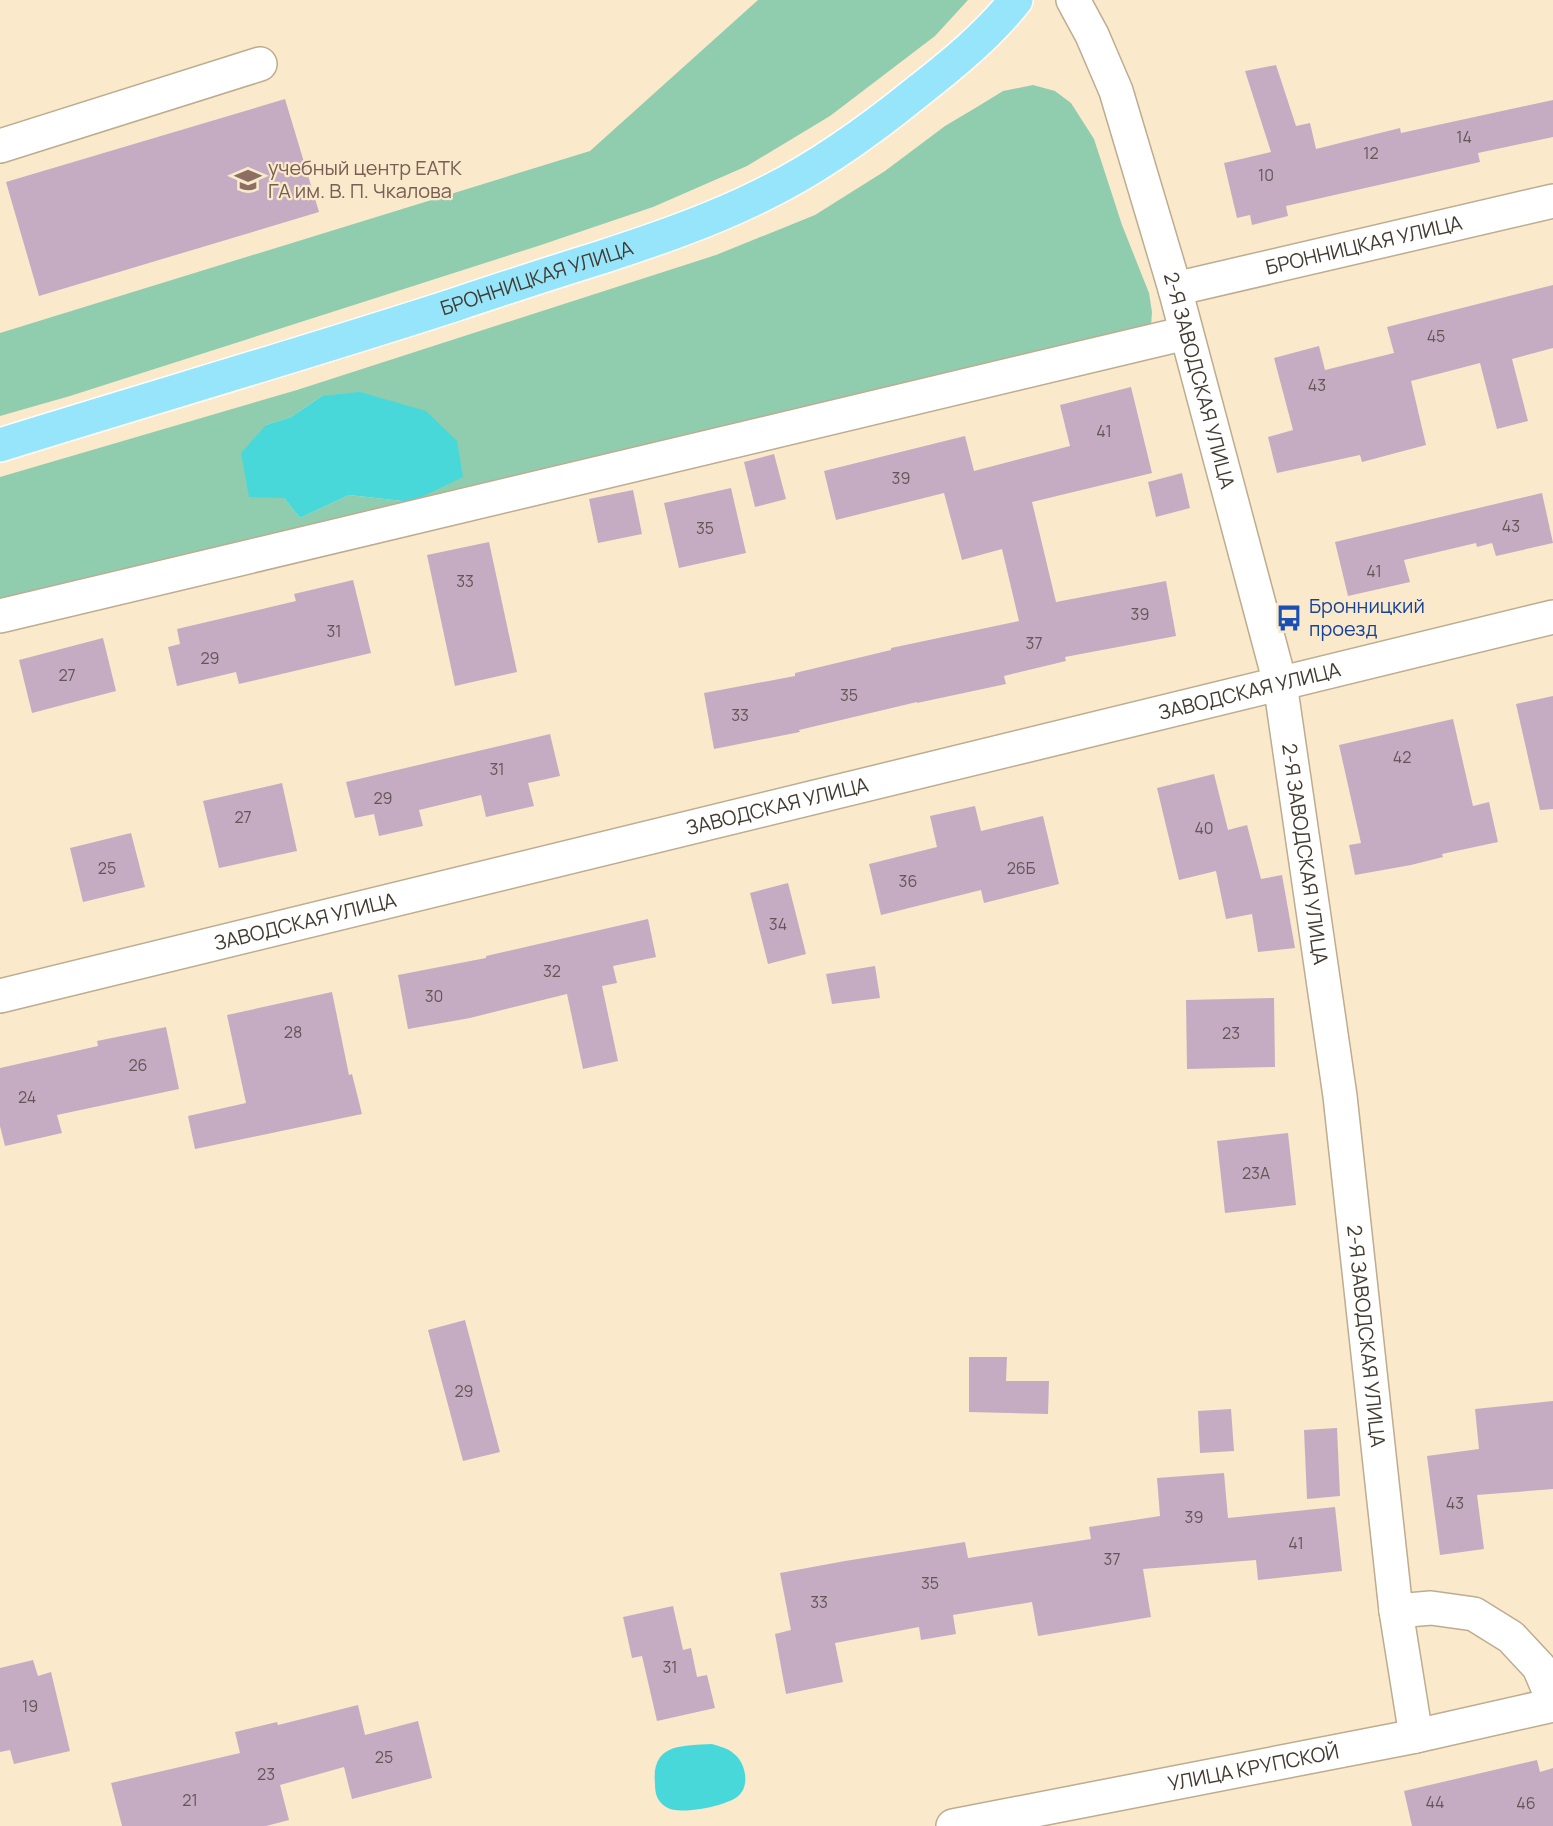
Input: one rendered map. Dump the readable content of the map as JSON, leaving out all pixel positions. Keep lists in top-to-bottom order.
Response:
{
  "streets": {
    "main road": ["БРОННИЦКАЯ УЛИЦА"],
    "street": ["2-Я ЗАВОДСКАЯ УЛИЦА", "ЗАВОДСКАЯ УЛИЦА", "УЛИЦА КРУПСКОЙ"]
  },
  "crossings": [
    ["БРОННИЦКАЯ УЛИЦА", "2-Я ЗАВОДСКАЯ УЛИЦА"],
    ["2-Я ЗАВОДСКАЯ УЛИЦА", "ЗАВОДСКАЯ УЛИЦА"],
    ["2-Я ЗАВОДСКАЯ УЛИЦА", "УЛИЦА КРУПСКОЙ"]
  ],
  "places": {
    "school or university": ["учебный центр ЕАТК ГА им. В. П. Чкалова"],
    "bus stop": ["Бронницкий проезд"]
  },
  "house_numbers": [
    "14",
    "12",
    "10",
    "45",
    "43",
    "41",
    "39",
    "43",
    "35",
    "41",
    "33",
    "39",
    "31",
    "37",
    "29",
    "27",
    "35",
    "33",
    "42",
    "31",
    "29",
    "27",
    "40",
    "25",
    "26Б",
    "36",
    "34",
    "32",
    "30",
    "28",
    "23",
    "26",
    "24",
    "23А",
    "29",
    "43",
    "39",
    "41",
    "37",
    "35",
    "33",
    "31",
    "19",
    "25",
    "23",
    "21",
    "44",
    "46"
  ]
}
